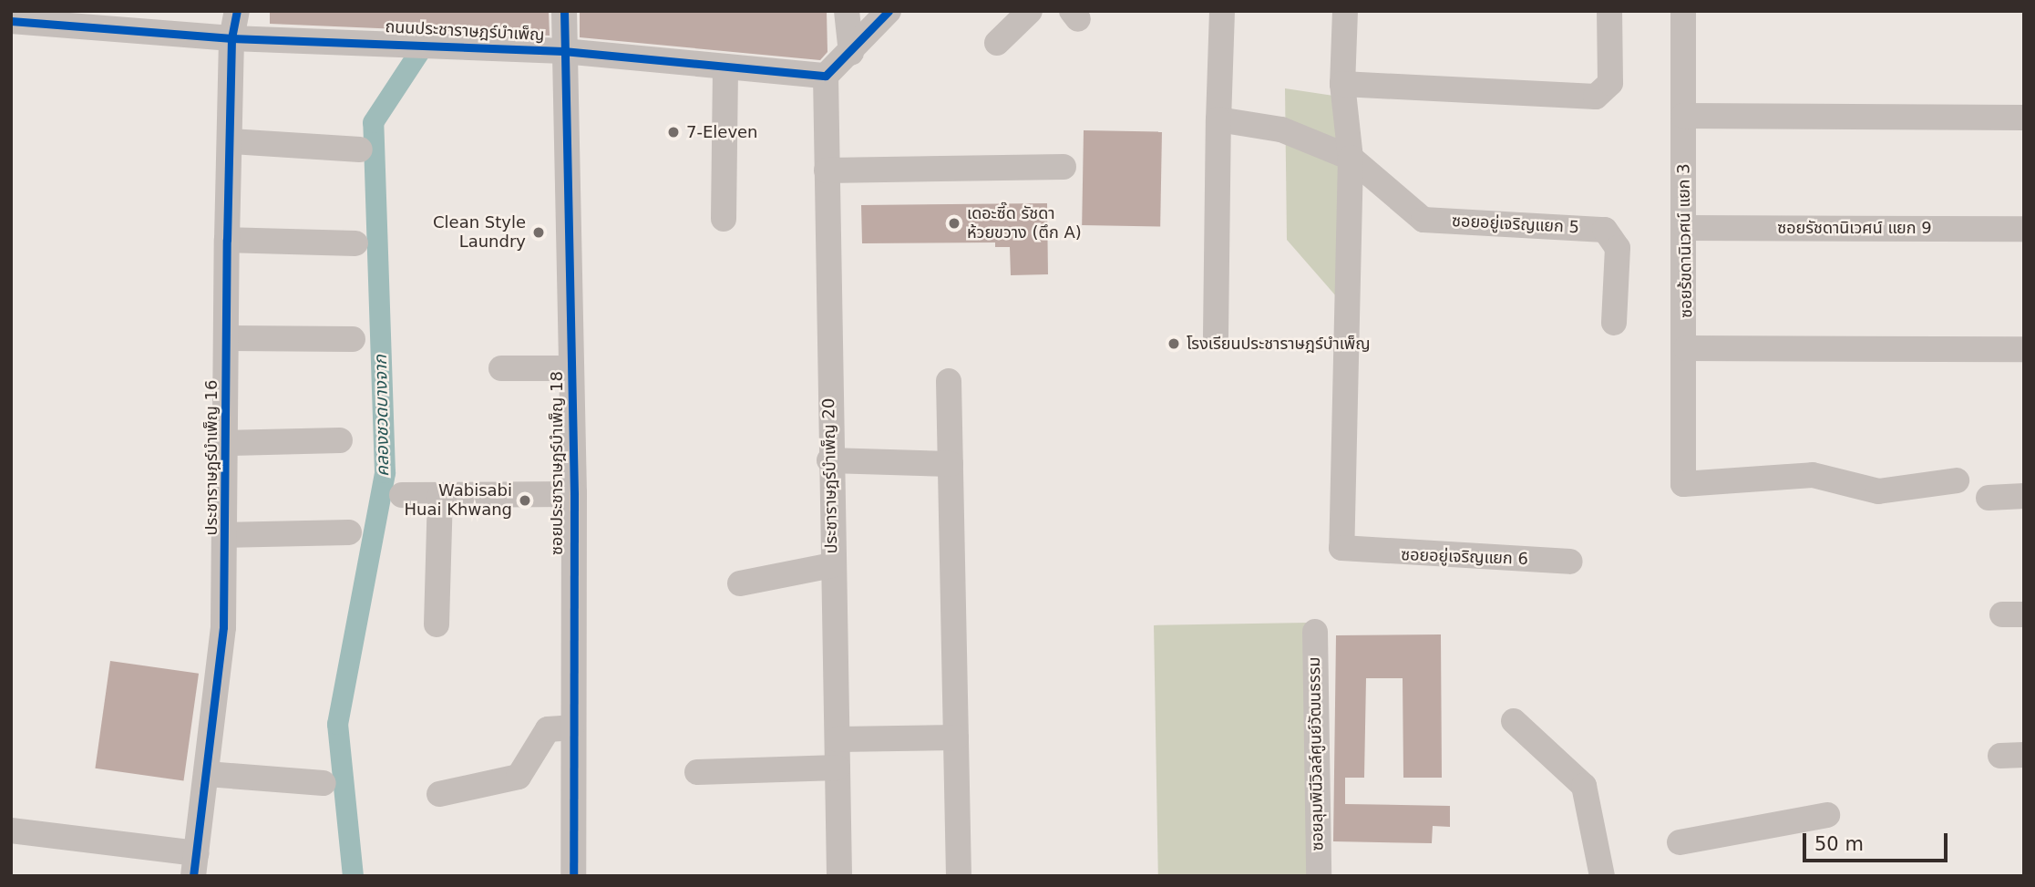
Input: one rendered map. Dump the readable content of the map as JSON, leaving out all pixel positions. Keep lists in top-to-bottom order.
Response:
{
  "streets": {
    "street": [
      "ถนนประชาราษฎร์บำเพ็ญ",
      "ซอยอยู่เจริญแยก 5",
      "ซอยรัชดานิเวศน์ แยก 9",
      "ซอยร้ขดานิเวศน์ แยก 3",
      "ประชาราษฎร์บำเพ็ญ 16",
      "ซอยประชาราษฎร์บำเพ็ญ 18",
      "ประชาราษฎร์บำเพ็ญ 20",
      "ซอยอยู่เจริญแยก 6",
      "ซอยลุมพินีวิลล์ศูนย์วัฒนธรรม"
    ]
  },
  "crossings": [
    ["ถนนประชาราษฎร์บำเพ็ญ", "ประชาราษฎร์บำเพ็ญ 16"],
    ["ถนนประชาราษฎร์บำเพ็ญ", "ซอยประชาราษฎร์บำเพ็ญ 18"],
    ["ถนนประชาราษฎร์บำเพ็ญ", "ประชาราษฎร์บำเพ็ญ 20"],
    ["ซอยอยู่เจริญแยก 5", "ซอยอยู่เจริญแยก 6"],
    ["ซอยรัชดานิเวศน์ แยก 9", "ซอยร้ขดานิเวศน์ แยก 3"]
  ],
  "water": ["คลองชวดบางจาก"],
  "places": [
    "7-Eleven",
    "เดอะซี๊ด รัชดา ห้วยขวาง (ตึก A)",
    "Clean Style Laundry",
    "โรงเรียนประชาราษฎร์บำเพ็ญ",
    "Wabisabi Huai Khwang"
  ],
  "scale_bar": "50 m"
}
